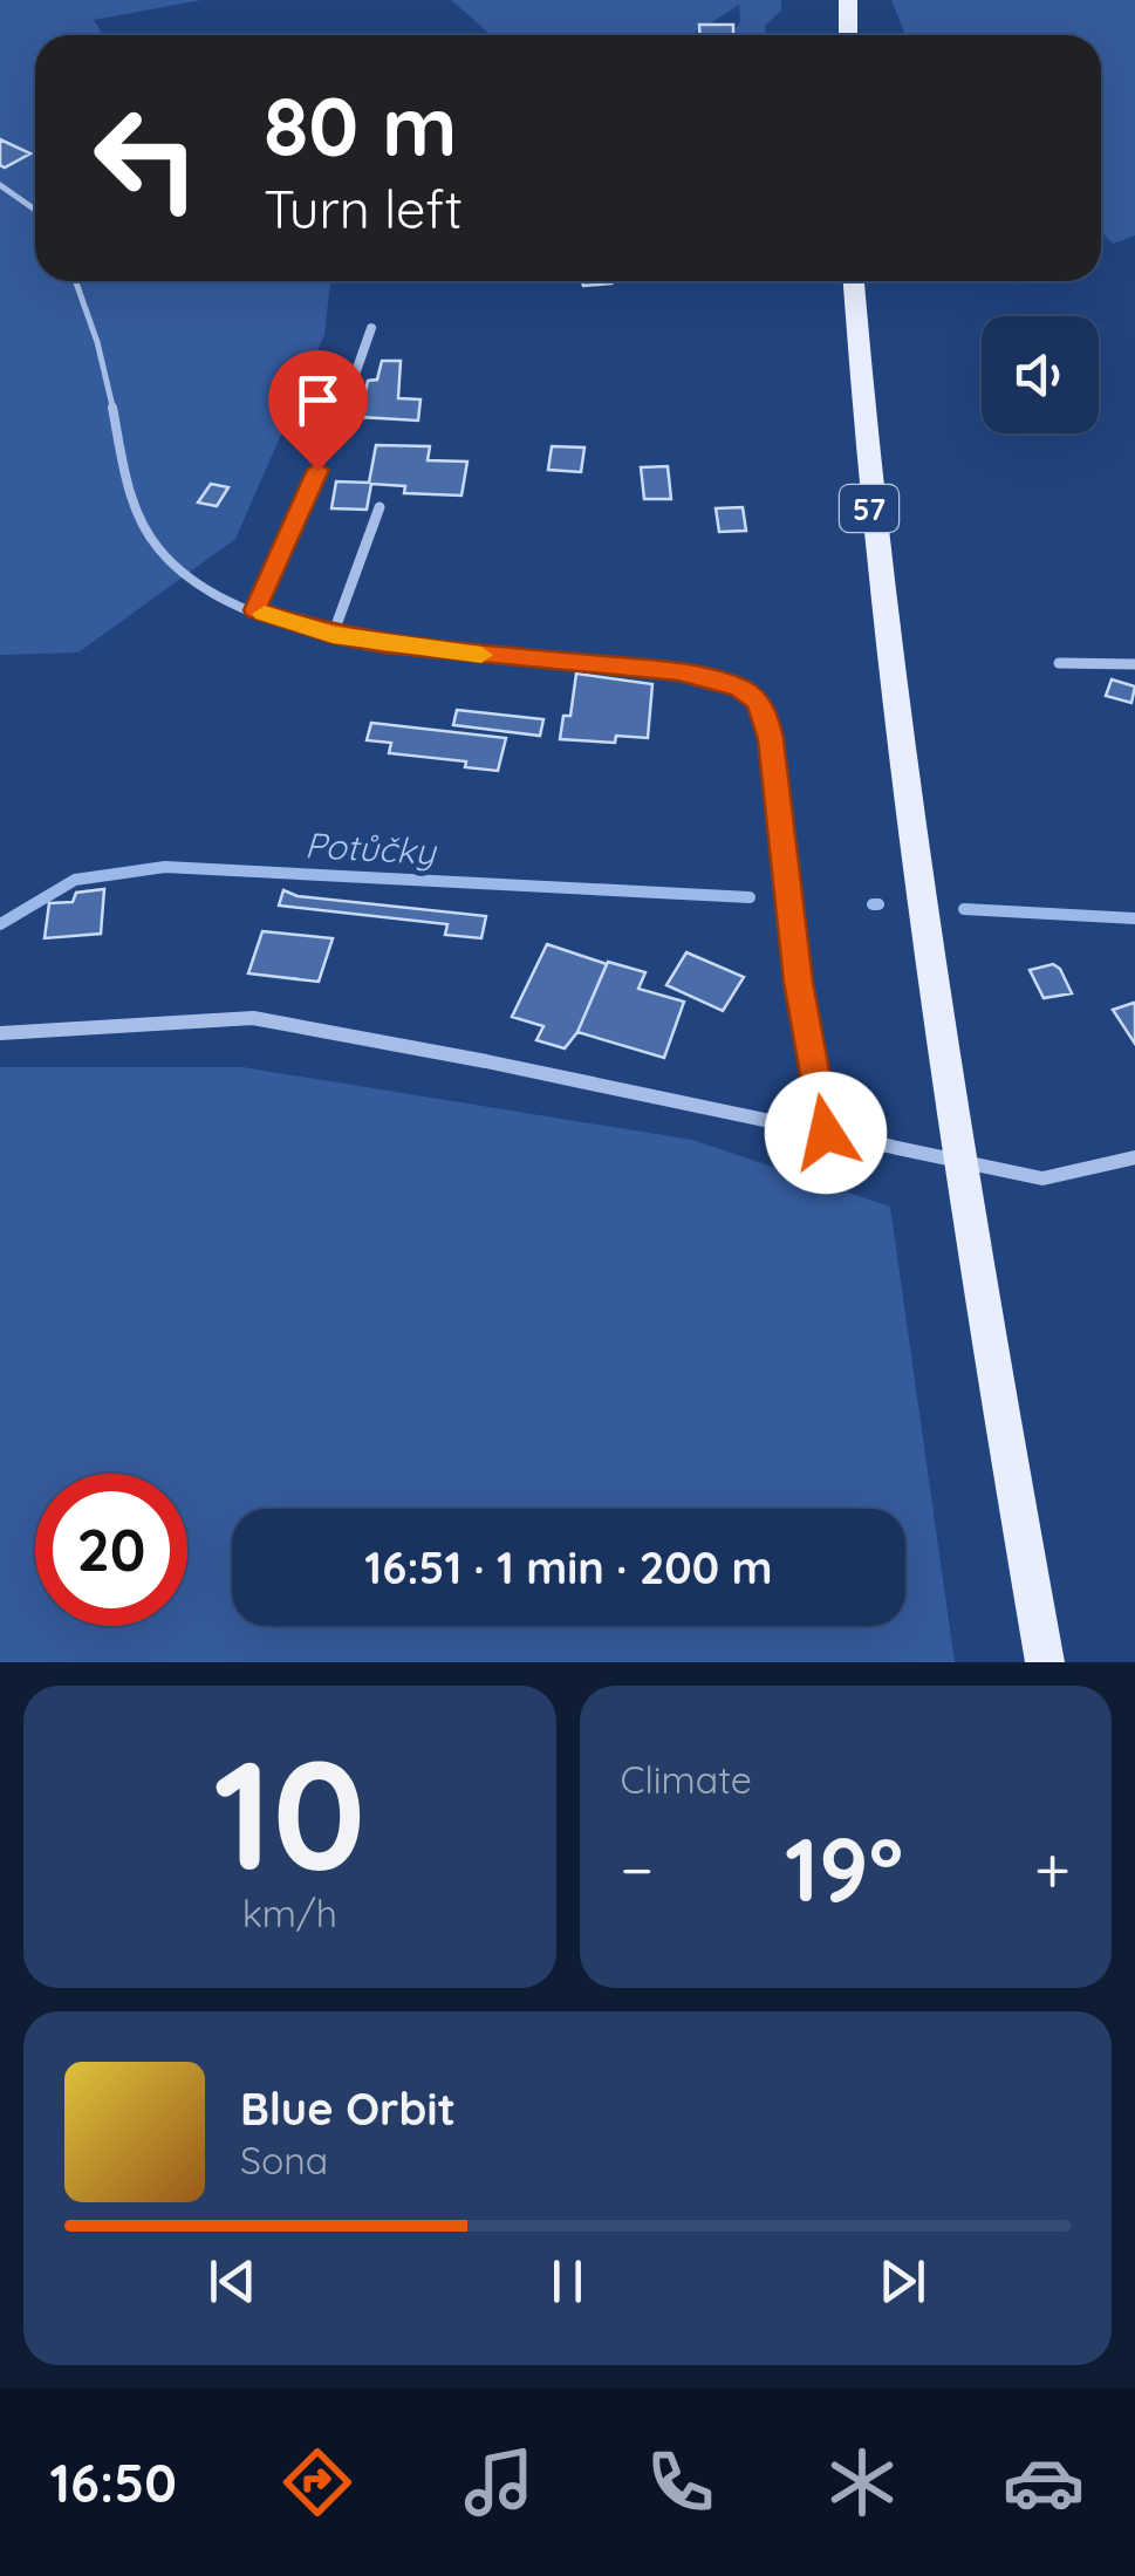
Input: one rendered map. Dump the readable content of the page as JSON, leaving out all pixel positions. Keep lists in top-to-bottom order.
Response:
{
  "streets": {
    "main road": ["57"]
  },
  "water": ["Potůčky"],
  "page": {
    "turn": ["80 m", "Turn left"],
    "limit": "20",
    "trip": "16:51 · 1 min · 200 m",
    "tile": [
      ["10", "km/h"],
      "Climate"
    ],
    "heat": ["−", "19°", "+"],
    "song": ["Blue Orbit", "Sona"],
    "tabs": "16:50"
  }
}
